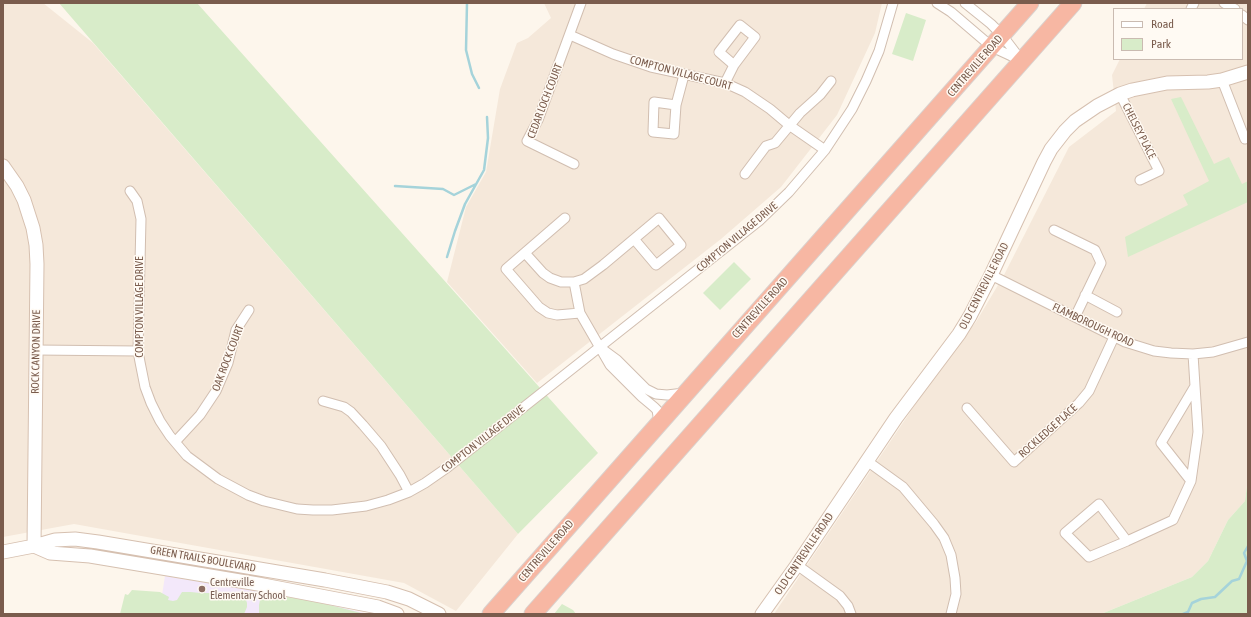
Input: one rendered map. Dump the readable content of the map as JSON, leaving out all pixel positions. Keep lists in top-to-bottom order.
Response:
{
  "streets": {
    "highway": ["CENTREVILLE ROAD"],
    "street": [
      "COMPTON VILLAGE COURT",
      "CEDAR LOCH COURT",
      "CHELSEY PLACE",
      "COMPTON VILLAGE DRIVE",
      "OLD CENTREVILLE ROAD",
      "FLAMBOROUGH ROAD",
      "ROCK CANYON DRIVE",
      "OAK ROCK COURT",
      "ROCKLEDGE PLACE",
      "GREEN TRAILS BOULEVARD"
    ]
  },
  "crossings": [
    ["COMPTON VILLAGE COURT", "CEDAR LOCH COURT"],
    ["COMPTON VILLAGE COURT", "COMPTON VILLAGE DRIVE"],
    ["CHELSEY PLACE", "OLD CENTREVILLE ROAD"],
    ["COMPTON VILLAGE DRIVE", "OAK ROCK COURT"],
    ["OLD CENTREVILLE ROAD", "FLAMBOROUGH ROAD"],
    ["FLAMBOROUGH ROAD", "ROCKLEDGE PLACE"],
    ["ROCK CANYON DRIVE", "GREEN TRAILS BOULEVARD"]
  ],
  "places": ["Centreville Elementary School"],
  "legend": ["Road", "Park"]
}
